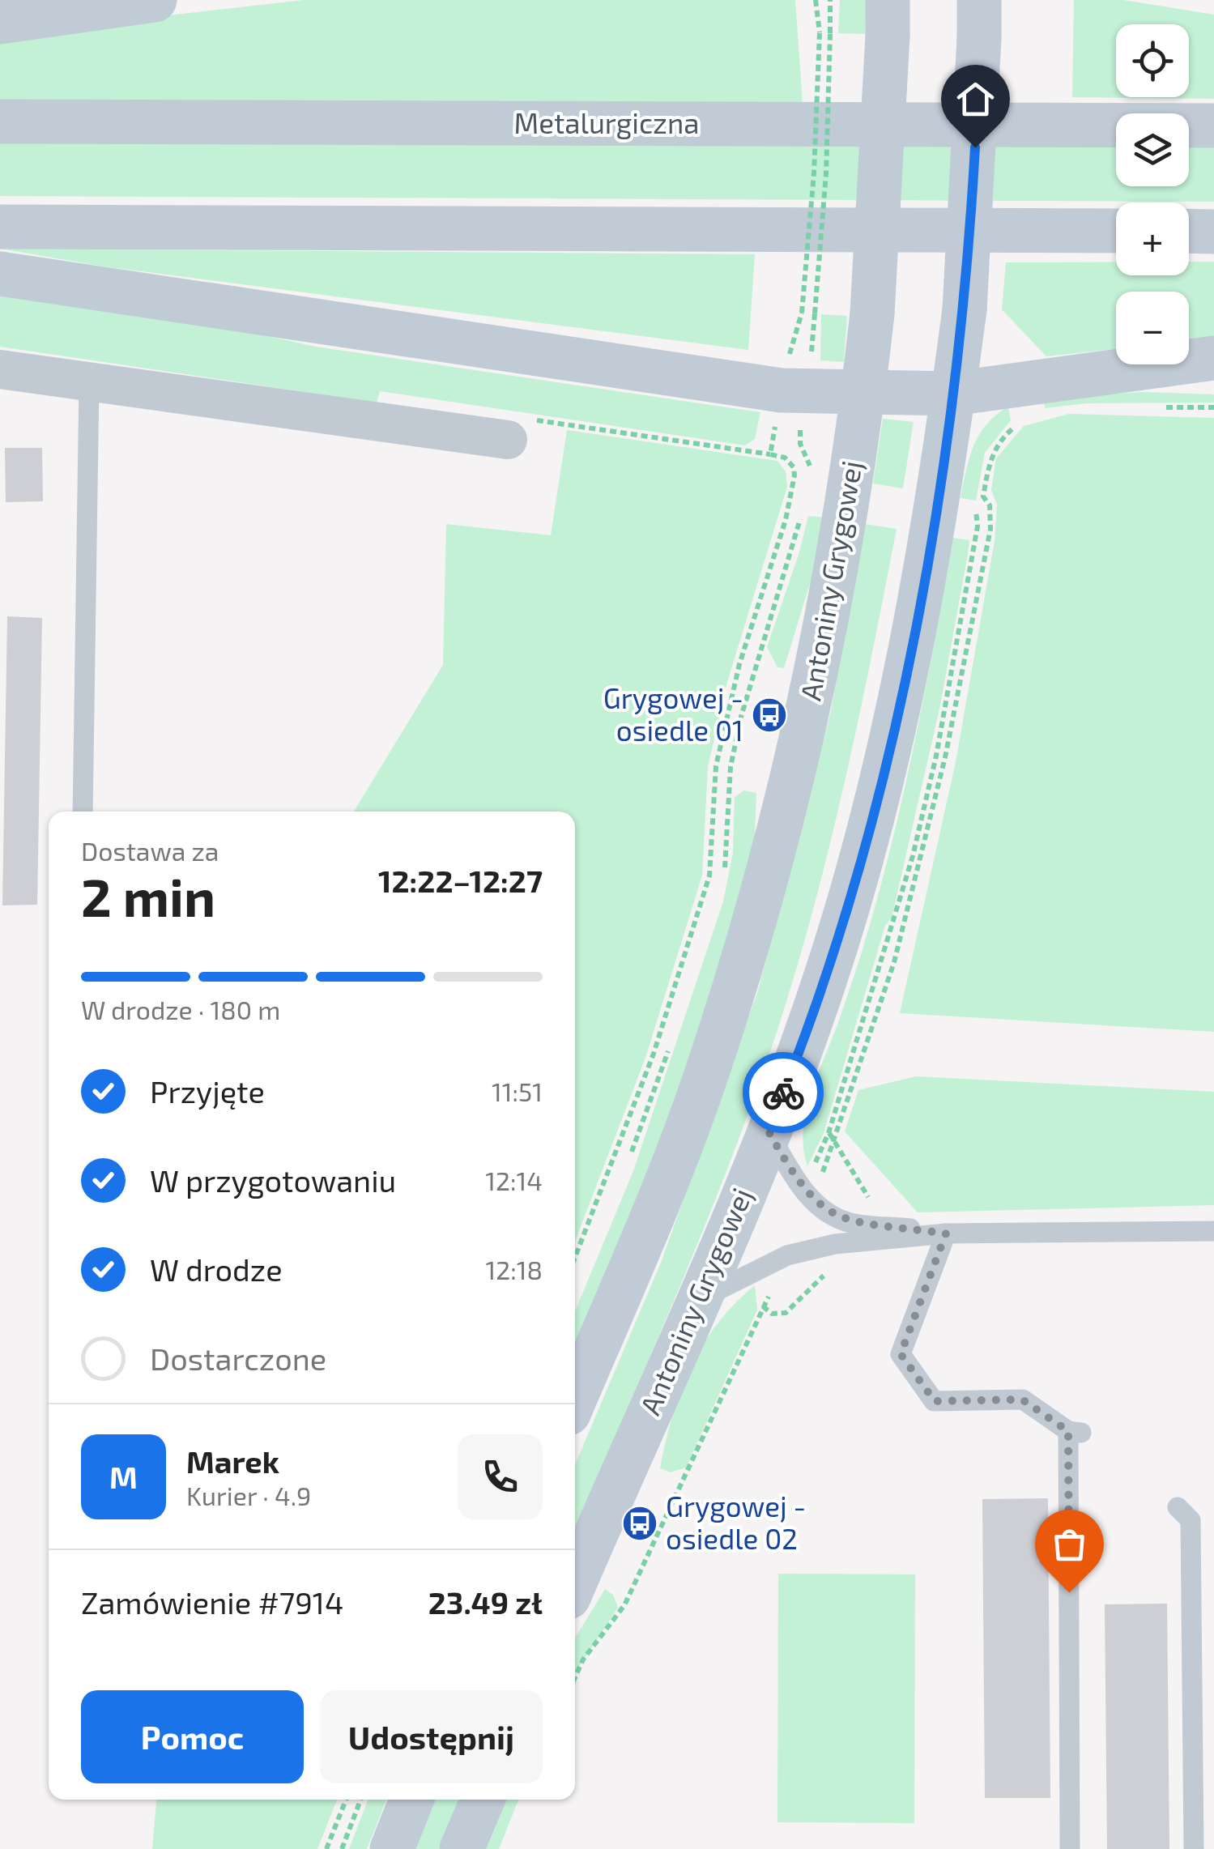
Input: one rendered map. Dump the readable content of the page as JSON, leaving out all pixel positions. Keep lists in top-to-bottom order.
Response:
{
  "streets": {
    "main road": ["Metalurgiczna", "Antoniny Grygowej"]
  },
  "places": {
    "bus stop": ["Grygowej - osiedle 01", "Grygowej - osiedle 02"]
  },
  "page": {
    "map_buttons": ["+", "−"],
    "heading": ["2 min", "Dostawa za", "12:22–12:27"],
    "panel": [
      "Marek",
      "Kurier · 4.9",
      "Zamówienie #7914",
      "23.49 zł"
    ],
    "bar": "W drodze · 180 m",
    "list": [
      ["Przyjęte", "11:51"],
      ["W przygotowaniu", "12:14"],
      ["W drodze", "12:18"],
      "Dostarczone"
    ],
    "round": "M",
    "buttons": ["Pomoc", "Udostępnij"]
  }
}
